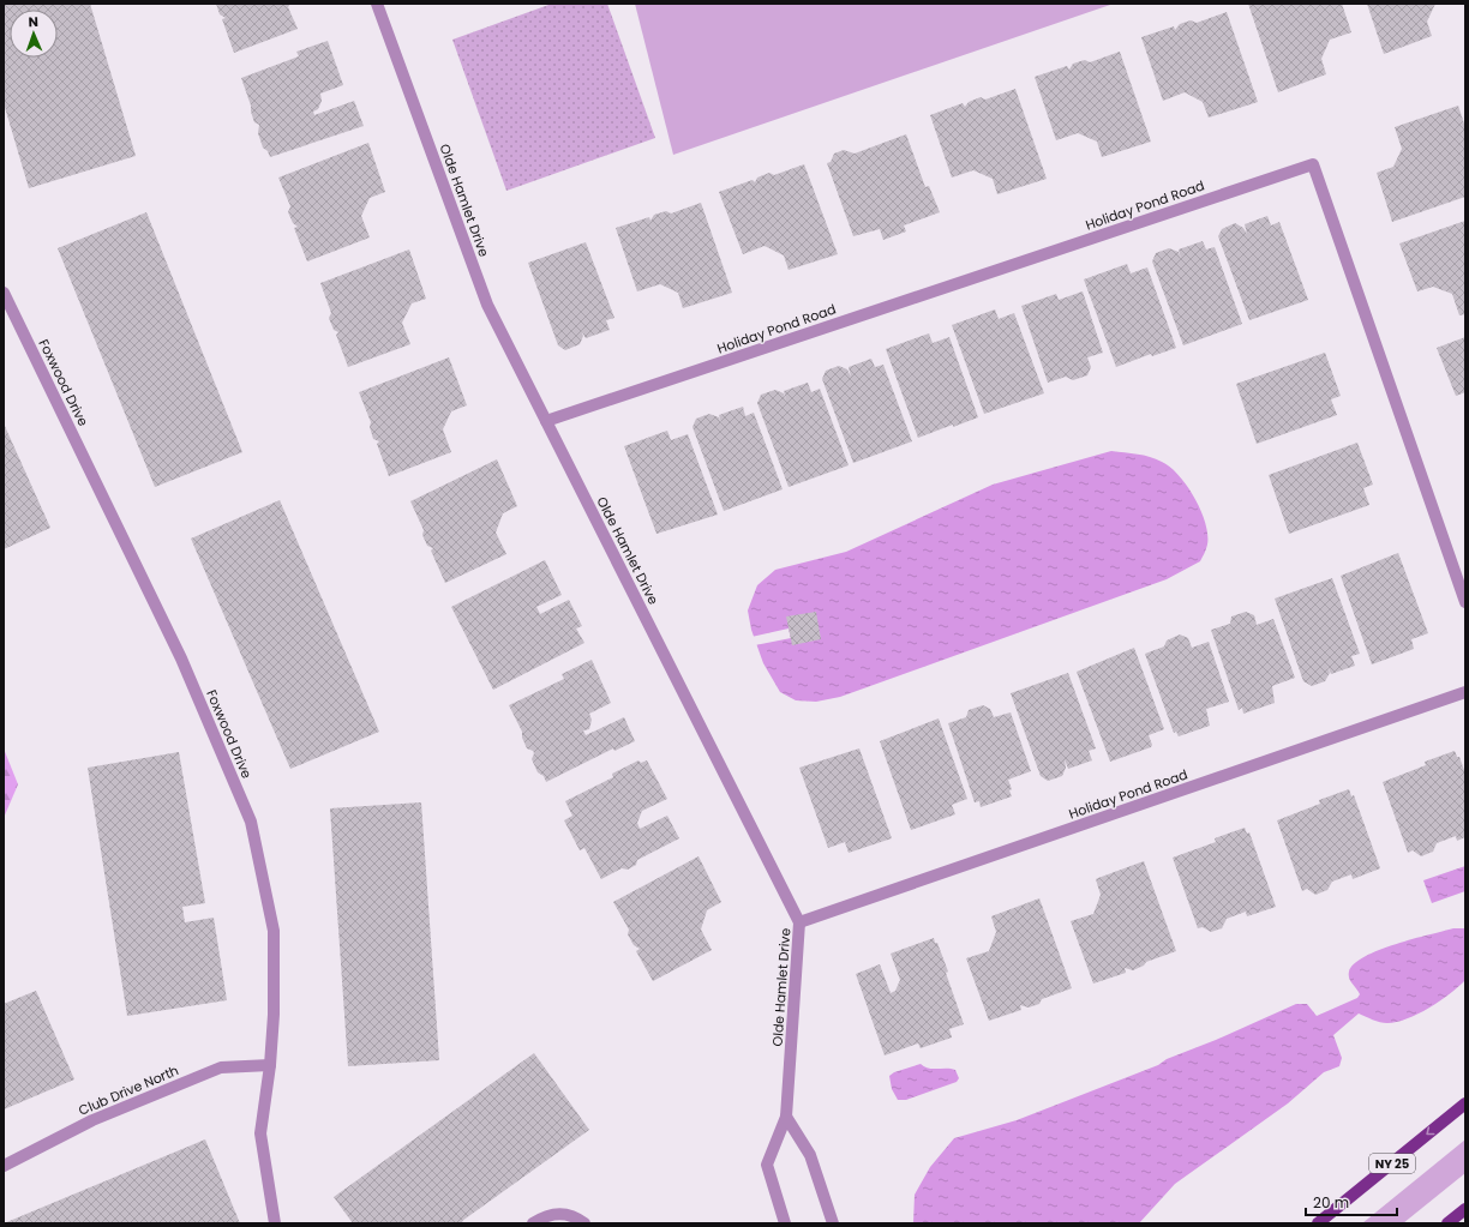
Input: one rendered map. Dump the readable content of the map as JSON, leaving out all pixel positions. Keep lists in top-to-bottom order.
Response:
{
  "streets": {
    "main road": ["NY 25"],
    "street": [
      "Olde Hamlet Drive",
      "Holiday Pond Road",
      "Foxwood Drive",
      "Club Drive North"
    ]
  },
  "crossings": [
    ["Olde Hamlet Drive", "Holiday Pond Road"],
    ["Foxwood Drive", "Club Drive North"]
  ],
  "scale_bar": "20 m",
  "north": "top"
}
